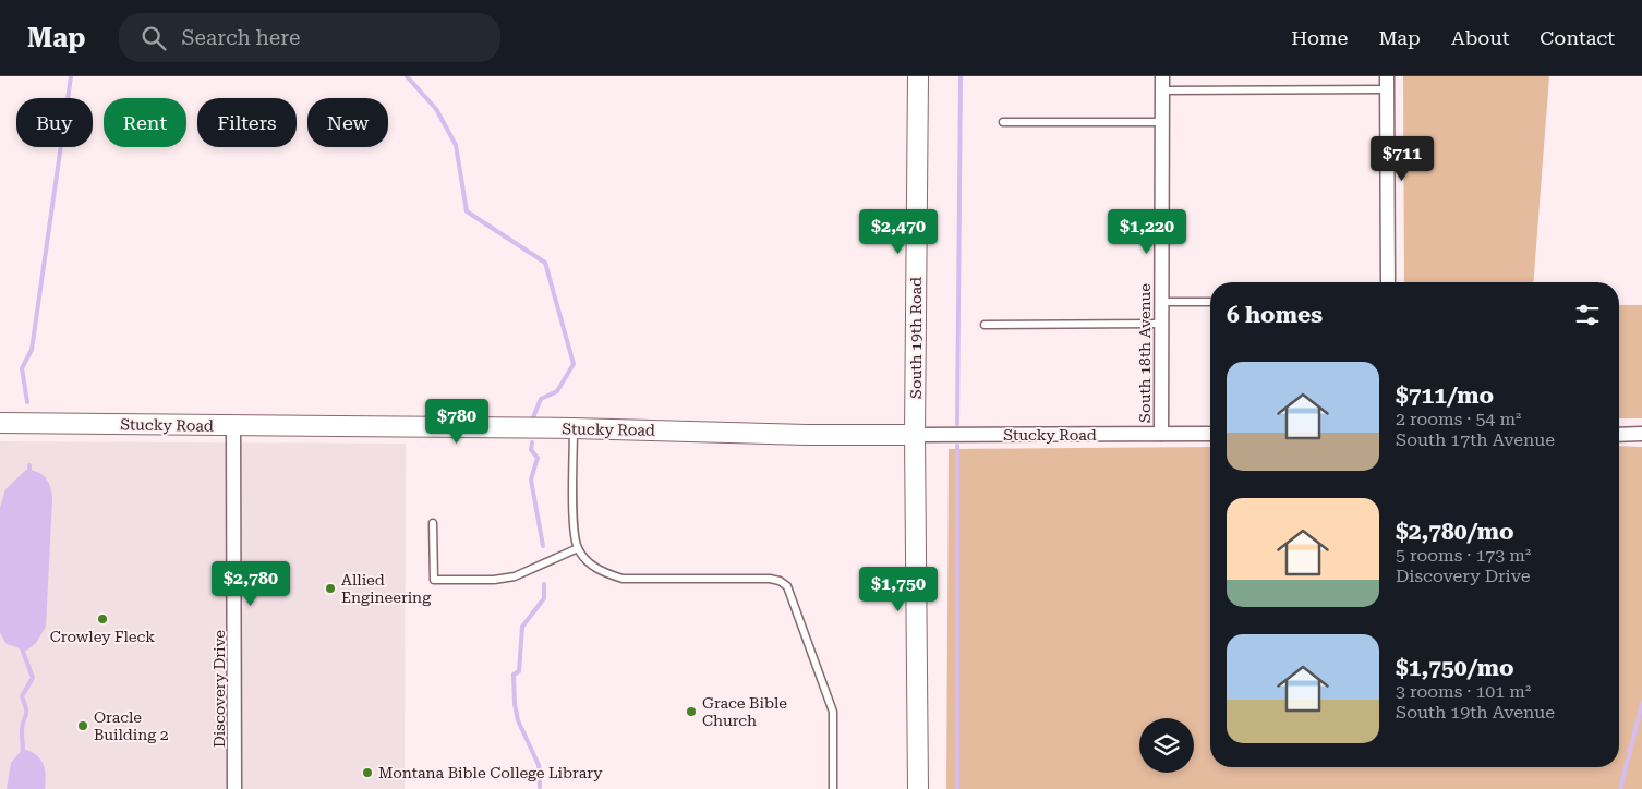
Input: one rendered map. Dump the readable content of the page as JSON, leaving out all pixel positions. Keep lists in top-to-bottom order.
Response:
{
  "streets": {
    "street": [
      "South 19th Road",
      "South 18th Avenue",
      "Stucky Road",
      "Discovery Drive"
    ]
  },
  "crossings": [
    ["South 19th Road", "Stucky Road"],
    ["South 18th Avenue", "Stucky Road"],
    ["Stucky Road", "Discovery Drive"]
  ],
  "places": [
    "Allied Engineering",
    "Crowley Fleck",
    "Grace Bible Church",
    "Oracle Building 2",
    "Montana Bible College Library"
  ],
  "page": {
    "header": "Map",
    "search": "Search here",
    "nav": [
      "Home",
      "Map",
      "About",
      "Contact"
    ],
    "chip": [
      "Buy",
      "Rent",
      "Filters",
      "New"
    ],
    "price": [
      "$711",
      "$2,470",
      "$1,220",
      "$780",
      "$2,780",
      "$1,750"
    ],
    "heading": "6 homes",
    "list": [
      {
        "name": "$711/mo",
        "note": "2 rooms · 54 m² · South 17th Avenue"
      },
      {
        "name": "$2,780/mo",
        "note": "5 rooms · 173 m² · Discovery Drive"
      },
      {
        "name": "$1,750/mo",
        "note": "3 rooms · 101 m² · South 19th Avenue"
      }
    ]
  }
}
